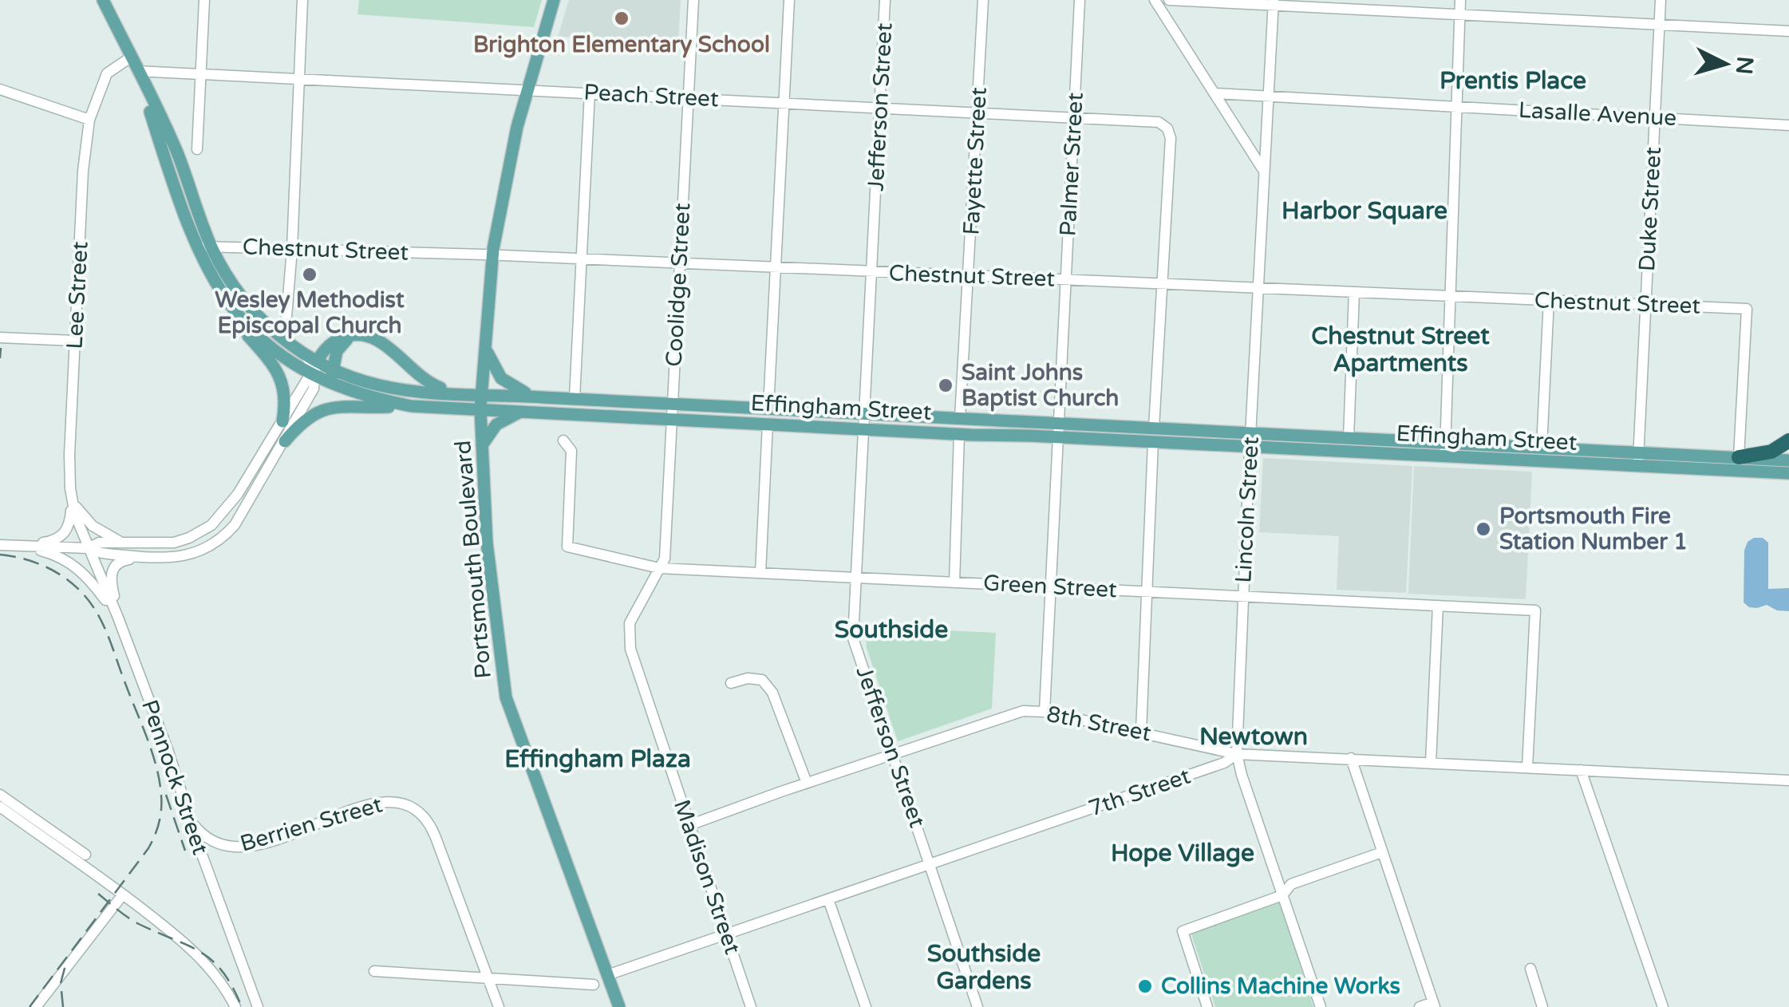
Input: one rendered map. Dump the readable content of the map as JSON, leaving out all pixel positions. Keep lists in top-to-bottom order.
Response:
{
  "streets": {
    "main road": ["Effingham Street", "Portsmouth Boulevard"],
    "street": [
      "Peach Street",
      "Jefferson Street",
      "Lasalle Avenue",
      "Fayette Street",
      "Palmer Street",
      "Duke Street",
      "Chestnut Street",
      "Coolidge Street",
      "Lee Street",
      "Lincoln Street",
      "Green Street",
      "8th Street",
      "Pennock Street",
      "7th Street",
      "Berrien Street",
      "Madison Street"
    ]
  },
  "crossings": [
    ["Peach Street", "Jefferson Street"],
    ["Peach Street", "Fayette Street"],
    ["Peach Street", "Palmer Street"],
    ["Peach Street", "Chestnut Street"],
    ["Peach Street", "Coolidge Street"],
    ["Peach Street", "Effingham Street"],
    ["Peach Street", "Portsmouth Boulevard"],
    ["Jefferson Street", "Chestnut Street"],
    ["Jefferson Street", "Effingham Street"],
    ["Jefferson Street", "Green Street"],
    ["Jefferson Street", "8th Street"],
    ["Jefferson Street", "7th Street"],
    ["Lasalle Avenue", "Duke Street"],
    ["Lasalle Avenue", "Lincoln Street"],
    ["Fayette Street", "Chestnut Street"],
    ["Fayette Street", "Effingham Street"],
    ["Palmer Street", "Chestnut Street"],
    ["Palmer Street", "Effingham Street"],
    ["Palmer Street", "Green Street"],
    ["Palmer Street", "8th Street"],
    ["Duke Street", "Chestnut Street"],
    ["Duke Street", "Effingham Street"],
    ["Chestnut Street", "Coolidge Street"],
    ["Chestnut Street", "Effingham Street"],
    ["Chestnut Street", "Lincoln Street"],
    ["Chestnut Street", "Portsmouth Boulevard"],
    ["Coolidge Street", "Effingham Street"],
    ["Coolidge Street", "Green Street"],
    ["Coolidge Street", "Madison Street"],
    ["Lee Street", "Pennock Street"],
    ["Effingham Street", "Lincoln Street"],
    ["Effingham Street", "Portsmouth Boulevard"],
    ["Lincoln Street", "Green Street"],
    ["Lincoln Street", "8th Street"],
    ["Lincoln Street", "7th Street"],
    ["Portsmouth Boulevard", "7th Street"],
    ["Green Street", "7th Street"],
    ["Green Street", "Madison Street"],
    ["8th Street", "7th Street"],
    ["8th Street", "Madison Street"],
    ["Pennock Street", "Berrien Street"],
    ["7th Street", "Madison Street"]
  ],
  "districts": [
    "Prentis Place",
    "Harbor Square",
    "Chestnut Street Apartments",
    "Southside",
    "Newtown",
    "Effingham Plaza",
    "Hope Village",
    "Southside Gardens"
  ],
  "places": [
    "Brighton Elementary School",
    "Wesley Methodist Episcopal Church",
    "Saint Johns Baptist Church",
    "Portsmouth Fire Station Number 1",
    "Collins Machine Works"
  ],
  "north": "right"
}
